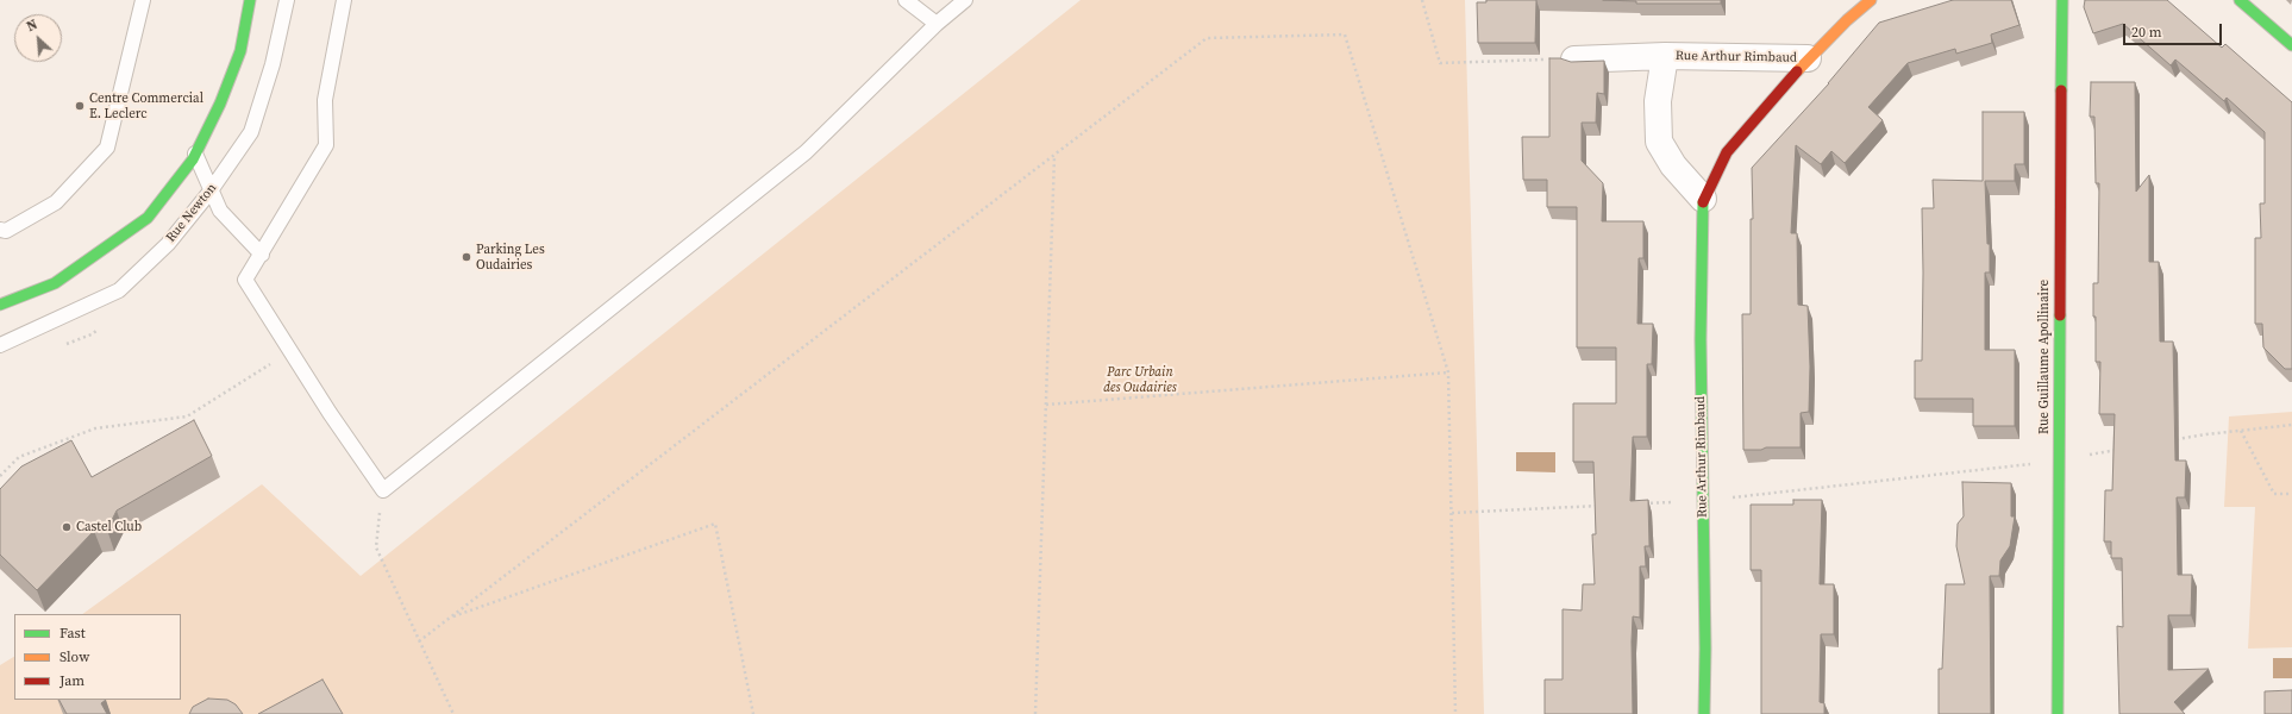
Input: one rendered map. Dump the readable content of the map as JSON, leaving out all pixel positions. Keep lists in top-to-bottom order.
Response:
{
  "streets": {
    "street": ["Rue Arthur Rimbaud", "Rue Guillaume Apollinaire"],
    "lane": ["Rue Newton"]
  },
  "parks": ["Parc Urbain des Oudairies"],
  "places": ["Centre Commercial E. Leclerc", "Parking Les Oudairies", "Castel Club"],
  "legend": ["Fast", "Slow", "Jam"],
  "scale_bar": "20 m",
  "north": "top left"
}
